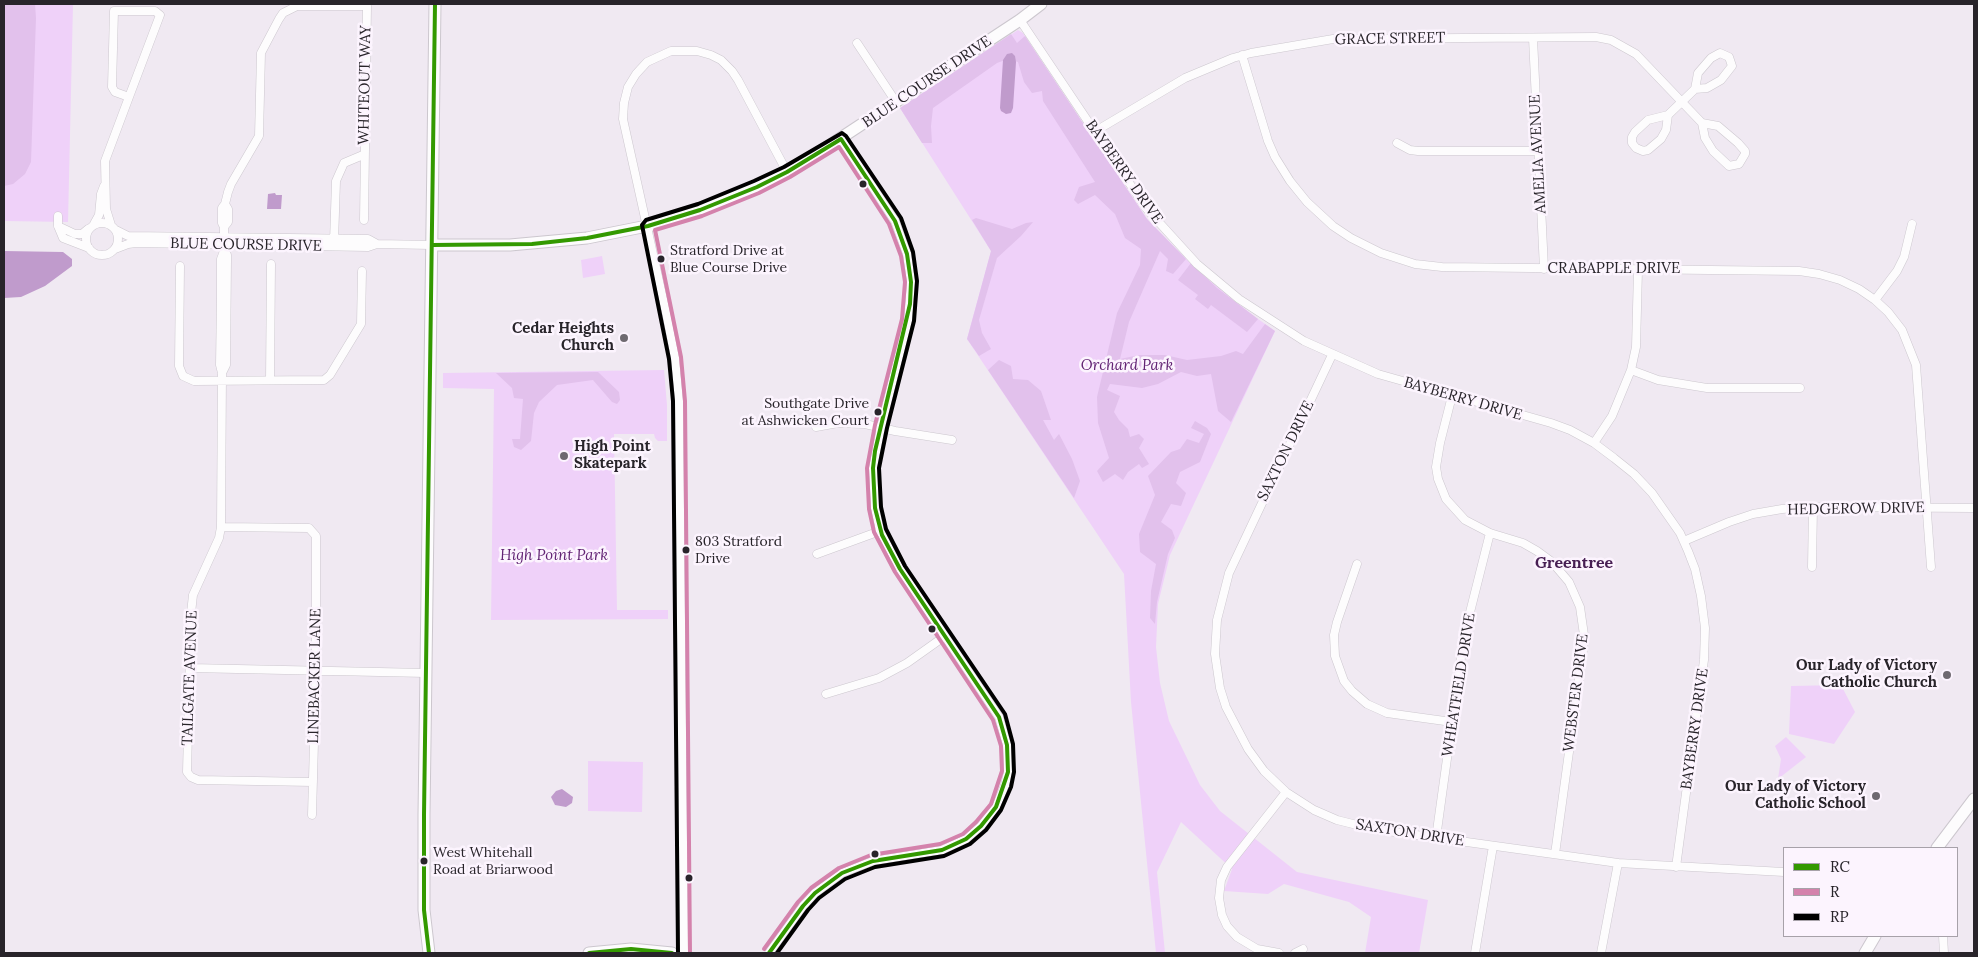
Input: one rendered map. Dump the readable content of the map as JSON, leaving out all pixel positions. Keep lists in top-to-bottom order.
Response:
{
  "streets": {
    "main road": ["BLUE COURSE DRIVE"],
    "street": [
      "GRACE STREET",
      "WHITEOUT WAY",
      "AMELIA AVENUE",
      "BAYBERRY DRIVE",
      "CRABAPPLE DRIVE",
      "SAXTON DRIVE",
      "HEDGEROW DRIVE",
      "LINEBACKER LANE",
      "TAILGATE AVENUE",
      "WHEATFIELD DRIVE",
      "WEBSTER DRIVE"
    ]
  },
  "crossings": [
    ["GRACE STREET", "AMELIA AVENUE"],
    ["GRACE STREET", "BAYBERRY DRIVE"],
    ["GRACE STREET", "CRABAPPLE DRIVE"],
    ["BLUE COURSE DRIVE", "WHITEOUT WAY"],
    ["BLUE COURSE DRIVE", "BAYBERRY DRIVE"],
    ["BLUE COURSE DRIVE", "TAILGATE AVENUE"],
    ["WHITEOUT WAY", "TAILGATE AVENUE"],
    ["AMELIA AVENUE", "CRABAPPLE DRIVE"],
    ["BAYBERRY DRIVE", "SAXTON DRIVE"],
    ["BAYBERRY DRIVE", "HEDGEROW DRIVE"],
    ["BAYBERRY DRIVE", "WEBSTER DRIVE"],
    ["CRABAPPLE DRIVE", "HEDGEROW DRIVE"],
    ["SAXTON DRIVE", "WHEATFIELD DRIVE"],
    ["SAXTON DRIVE", "WEBSTER DRIVE"],
    ["LINEBACKER LANE", "TAILGATE AVENUE"],
    ["WHEATFIELD DRIVE", "WEBSTER DRIVE"]
  ],
  "districts": ["Greentree"],
  "parks": ["Orchard Park", "High Point Park"],
  "places": [
    "Stratford Drive at Blue Course Drive",
    "Cedar Heights Church",
    "Southgate Drive at Ashwicken Court",
    "High Point Skatepark",
    "803 Stratford Drive",
    "Our Lady of Victory Catholic Church",
    "Our Lady of Victory Catholic School",
    "West Whitehall Road at Briarwood"
  ],
  "lines": ["transit line RC", "transit line RP", "transit line R"],
  "legend": ["RC", "R", "RP"]
}
